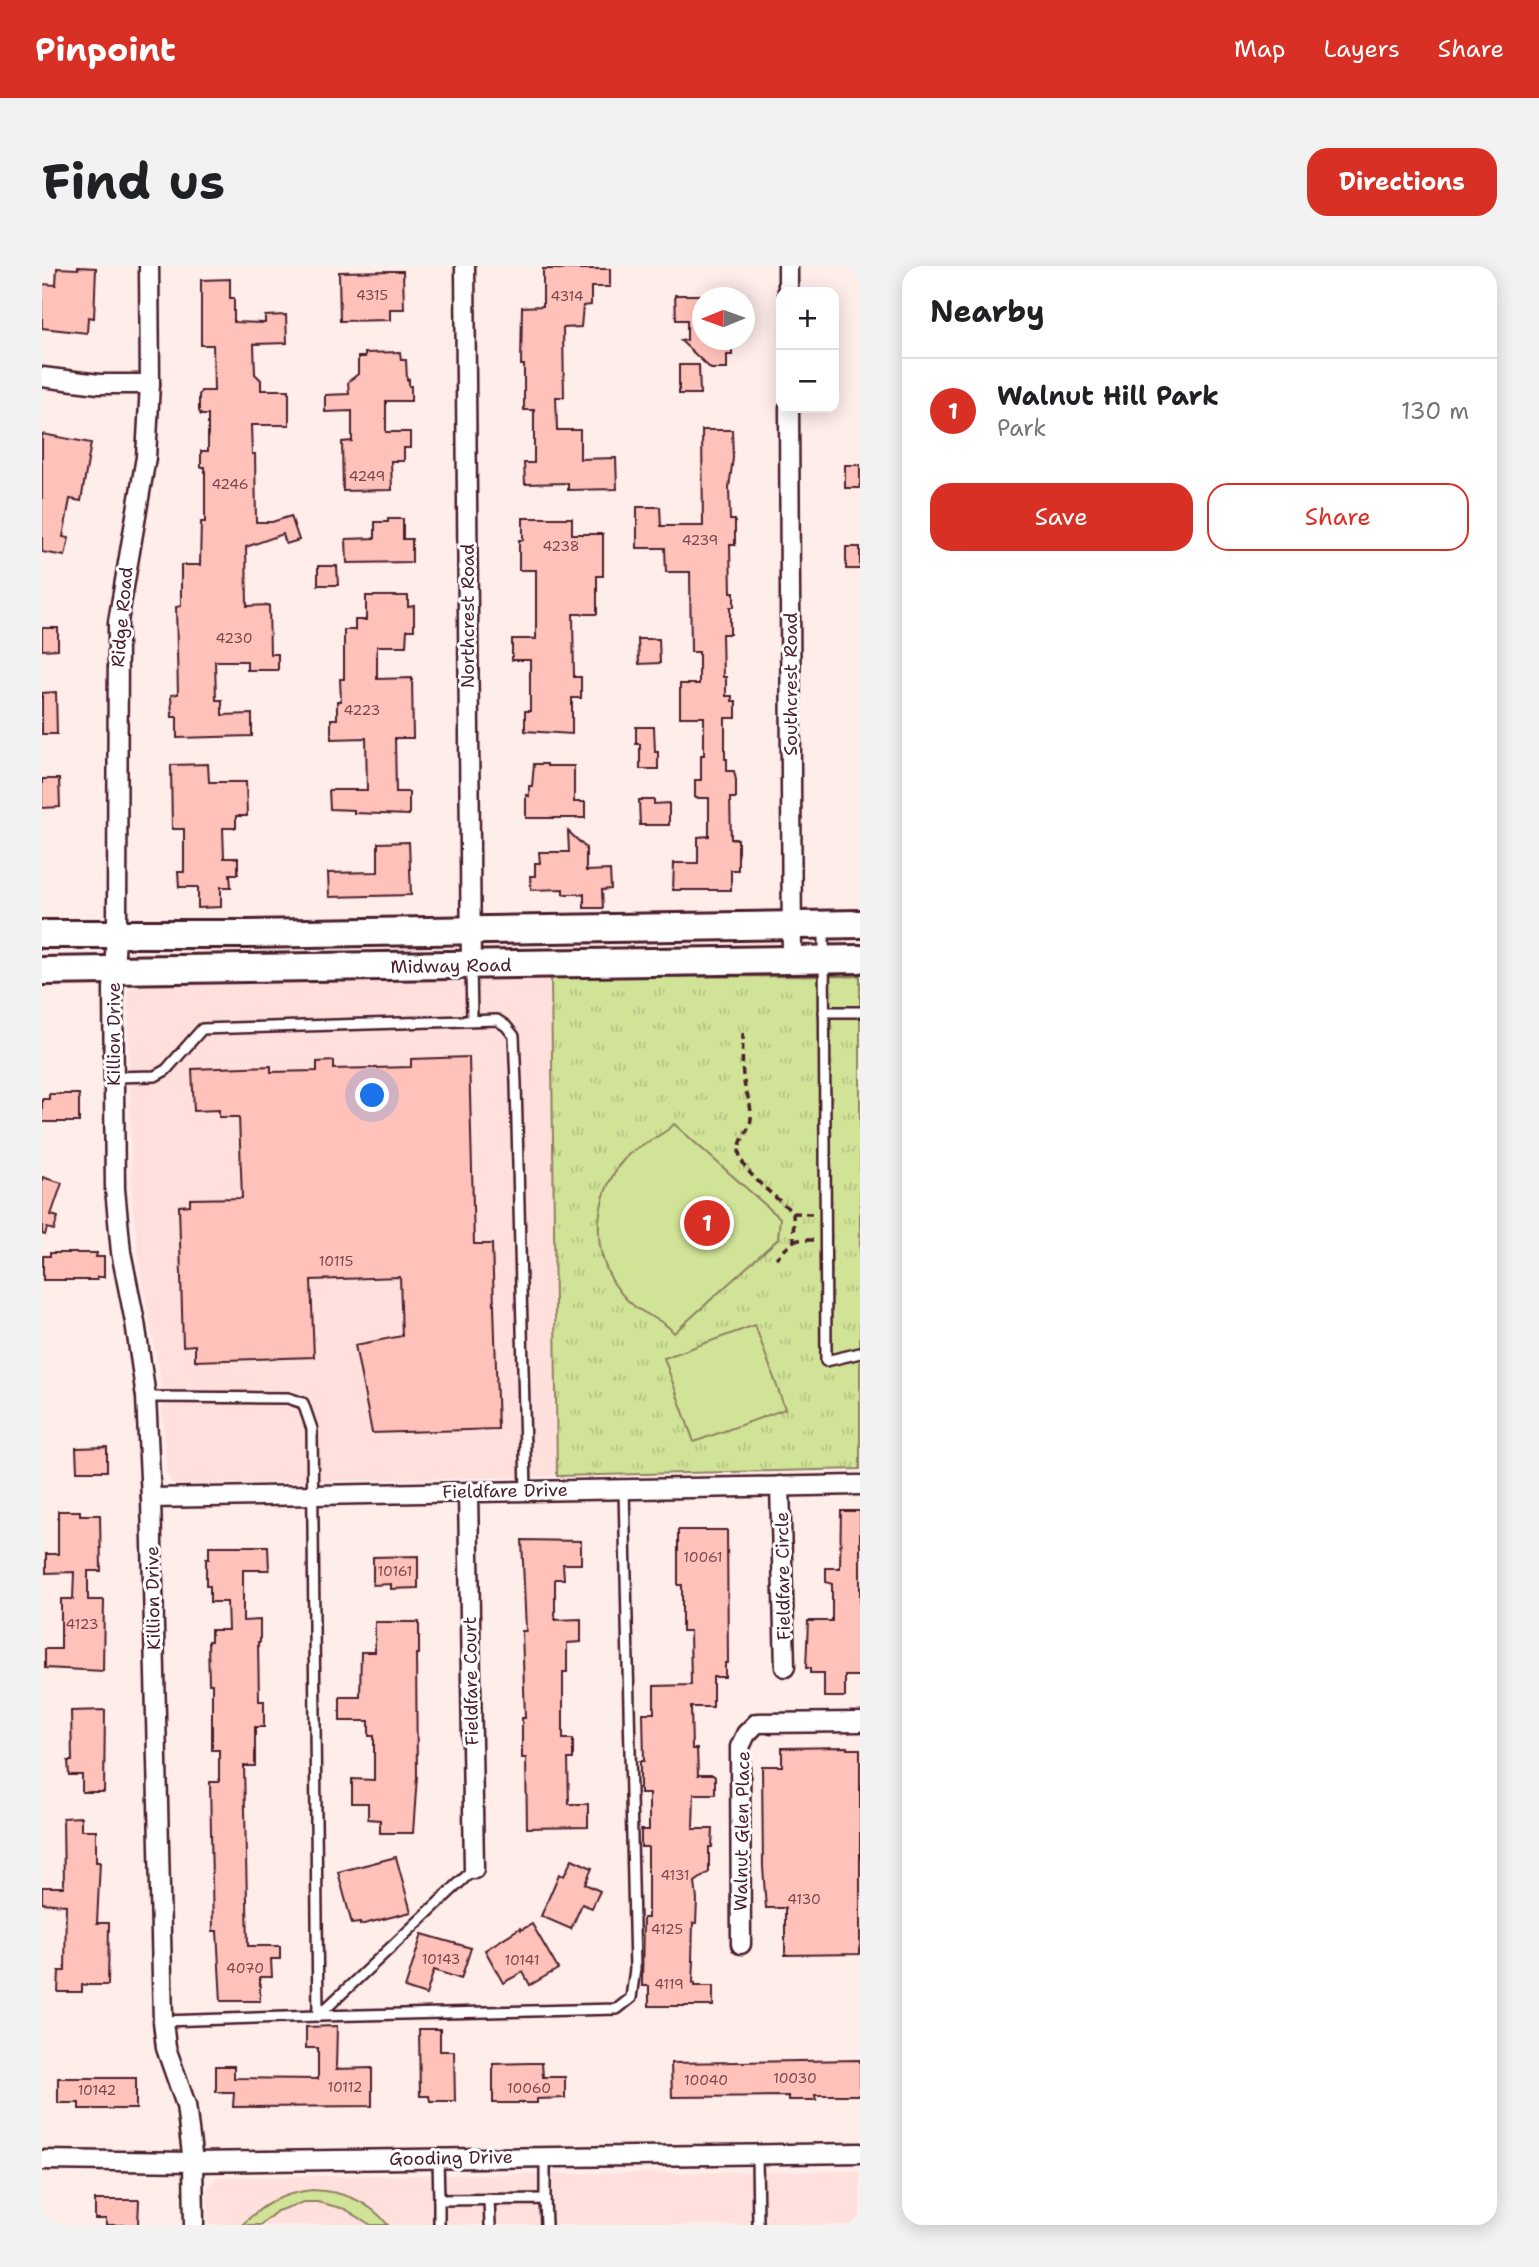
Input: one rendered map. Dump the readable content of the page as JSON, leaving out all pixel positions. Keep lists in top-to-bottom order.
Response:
{
  "streets": {
    "main road": ["Midway Road"],
    "street": [
      "Northcrest Road",
      "Ridge Road",
      "Southcrest Road",
      "Killion Drive",
      "Fieldfare Drive",
      "Fieldfare Circle",
      "Fieldfare Court",
      "Walnut Glen Place",
      "Gooding Drive"
    ]
  },
  "crossings": [
    ["Northcrest Road", "Midway Road"],
    ["Ridge Road", "Midway Road"],
    ["Ridge Road", "Killion Drive"],
    ["Southcrest Road", "Midway Road"],
    ["Midway Road", "Killion Drive"],
    ["Killion Drive", "Fieldfare Drive"],
    ["Killion Drive", "Gooding Drive"],
    ["Fieldfare Drive", "Fieldfare Circle"],
    ["Fieldfare Drive", "Fieldfare Court"]
  ],
  "house_numbers": [
    "4315",
    "4314",
    "4249",
    "4246",
    "4239",
    "4238",
    "4230",
    "4223",
    "10115",
    "10061",
    "10161",
    "4123",
    "4131",
    "4130",
    "4125",
    "10143",
    "10141",
    "4070",
    "4119",
    "10030",
    "10040",
    "10112",
    "10060",
    "10142"
  ],
  "north": "left",
  "page": {
    "header": "Pinpoint",
    "nav": ["Map", "Layers", "Share"],
    "buttons": [
      "Directions",
      ["Save", "Share"]
    ],
    "title": "Find us",
    "heading": "Nearby",
    "map_buttons": ["+", "−"],
    "list": [
      {
        "mark": "1",
        "name": "Walnut Hill Park",
        "note": "Park",
        "value": "130 m"
      }
    ],
    "pins": "1"
  }
}
